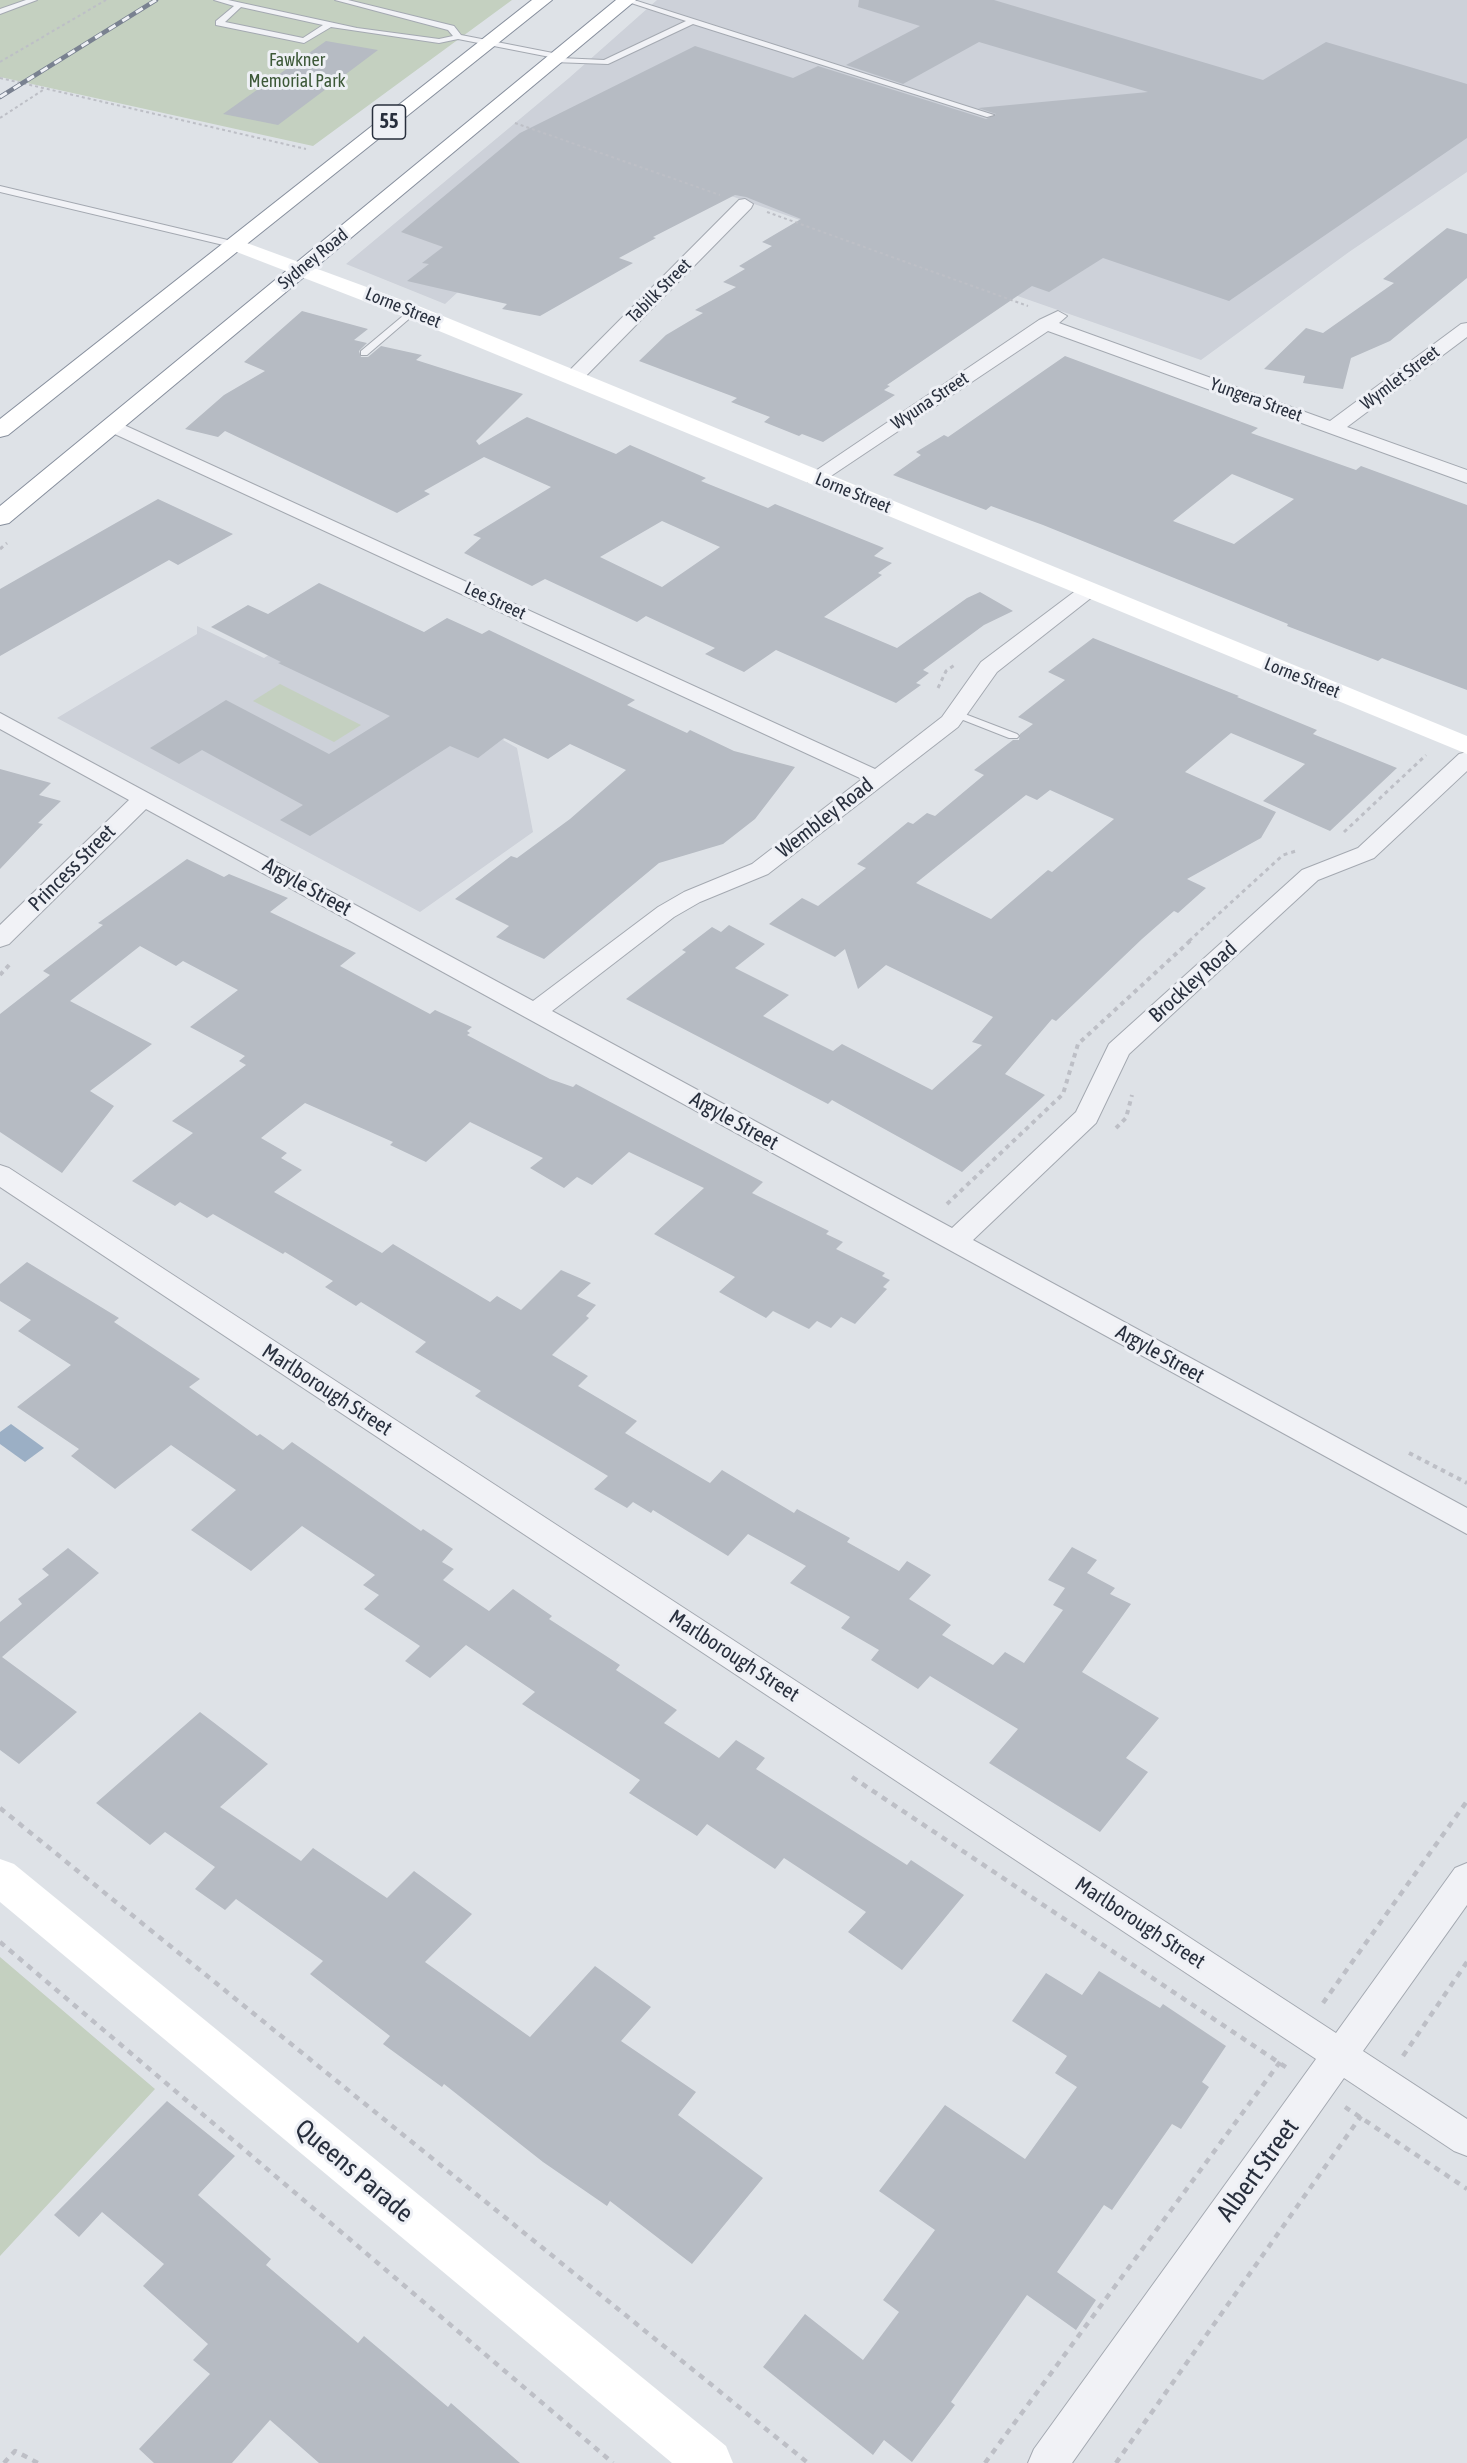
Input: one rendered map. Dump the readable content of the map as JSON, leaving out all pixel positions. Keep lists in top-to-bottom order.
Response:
{
  "streets": {
    "main road": [
      "55",
      "Sydney Road",
      "Lorne Street",
      "Queens Parade"
    ],
    "street": [
      "Tabilk Street",
      "Wymlet Street",
      "Yungera Street",
      "Wyuna Street",
      "Lee Street",
      "Wembley Road",
      "Princess Street",
      "Argyle Street",
      "Brockley Road",
      "Marlborough Street",
      "Albert Street"
    ]
  },
  "crossings": [
    ["55", "Lorne Street"],
    ["Sydney Road", "Lorne Street"],
    ["Sydney Road", "Lee Street"],
    ["Tabilk Street", "Lorne Street"],
    ["Lorne Street", "Wyuna Street"],
    ["Lorne Street", "Wembley Road"],
    ["Wymlet Street", "Yungera Street"],
    ["Yungera Street", "Wyuna Street"],
    ["Lee Street", "Wembley Road"],
    ["Wembley Road", "Argyle Street"],
    ["Princess Street", "Argyle Street"],
    ["Argyle Street", "Brockley Road"],
    ["Marlborough Street", "Albert Street"]
  ],
  "parks": ["Fawkner Memorial Park"]
}
